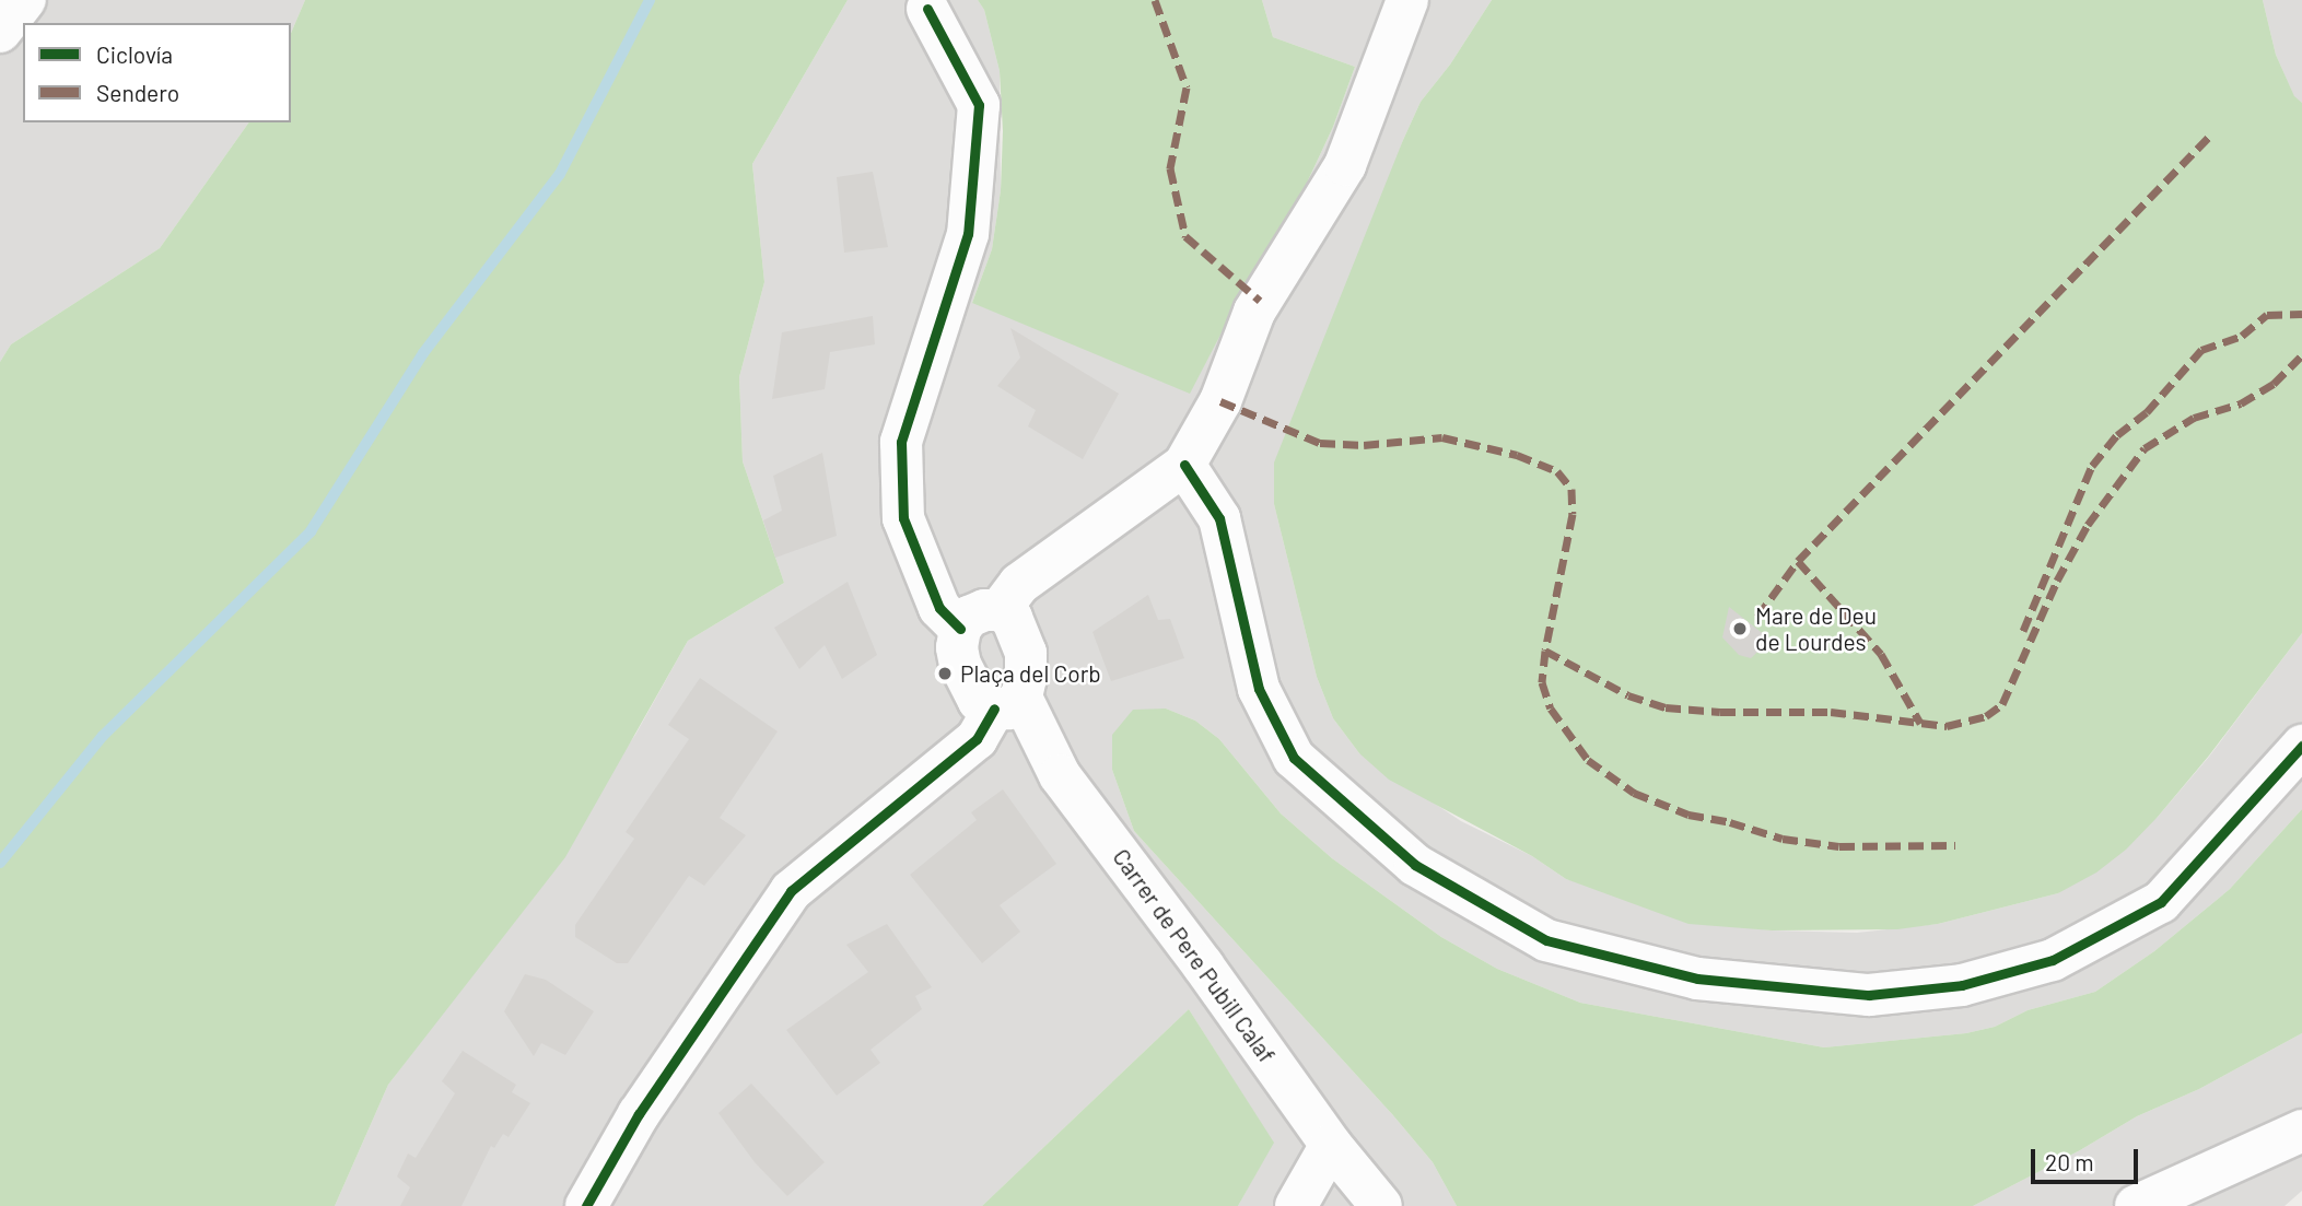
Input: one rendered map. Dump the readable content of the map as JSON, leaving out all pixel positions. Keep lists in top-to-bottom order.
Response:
{
  "streets": {
    "street": ["Carrer de Pere Pubill Calaf"]
  },
  "places": ["Mare de Deu de Lourdes", "Plaça del Corb"],
  "legend": ["Ciclovía", "Sendero"],
  "scale_bar": "20 m"
}
